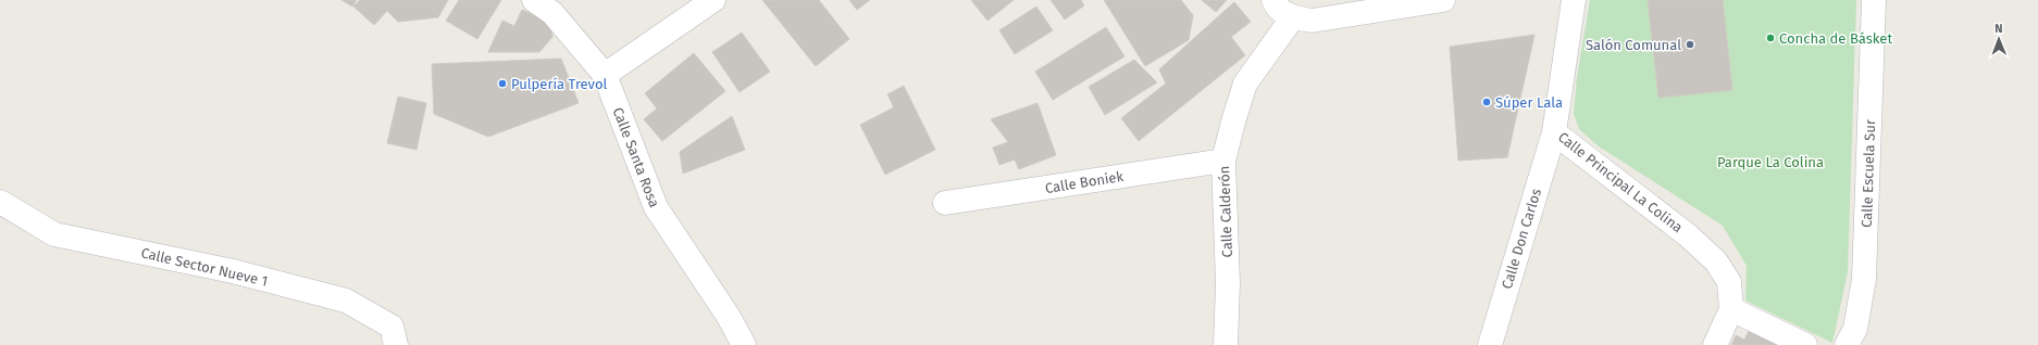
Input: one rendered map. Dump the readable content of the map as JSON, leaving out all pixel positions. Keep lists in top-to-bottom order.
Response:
{
  "streets": {
    "street": [
      "Calle Santa Rosa",
      "Calle Escuela Sur",
      "Calle Boniek",
      "Calle Principal La Colina",
      "Calle Calderón",
      "Calle Don Carlos",
      "Calle Sector Nueve 1"
    ]
  },
  "crossings": [
    ["Calle Boniek", "Calle Calderón"],
    ["Calle Principal La Colina", "Calle Don Carlos"]
  ],
  "parks": ["Parque La Colina"],
  "places": [
    "Concha de Básket",
    "Salón Comunal",
    "Pulpería Trevol",
    "Súper Lala"
  ],
  "north": "top"
}
